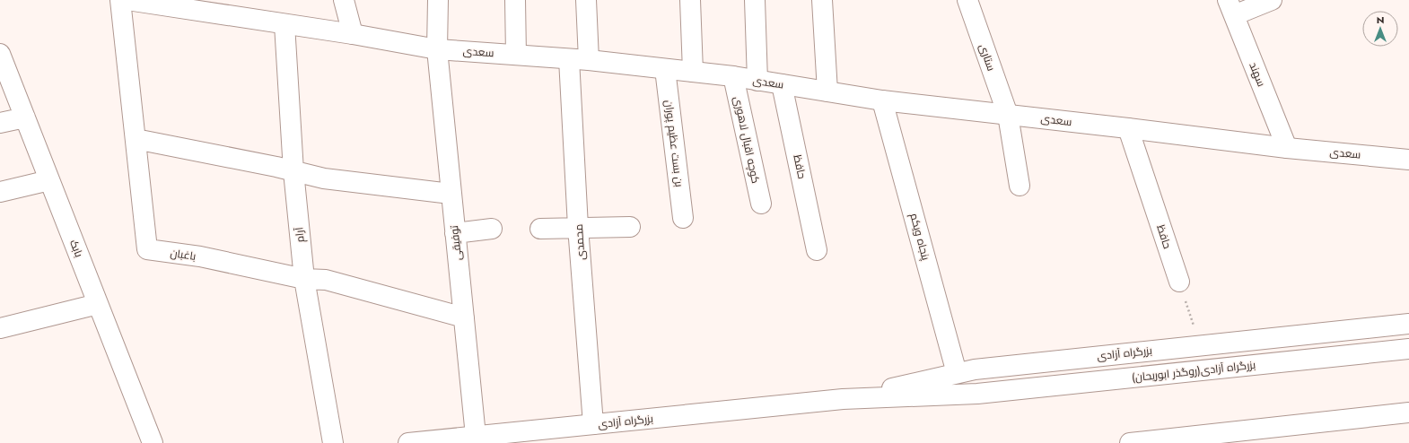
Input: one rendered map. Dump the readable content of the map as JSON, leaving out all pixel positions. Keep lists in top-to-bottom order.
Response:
{
  "streets": {
    "main road": [
      "سعدی",
      "ستاری",
      "سهند",
      "کوچه اقبال لاهوری",
      "بن بست عظیم پوران",
      "حافظ",
      "آرام",
      "پنجاه ویکم",
      "محمدی",
      "توفیقی",
      "بابک",
      "باغبان",
      "بزرگراه آزادی",
      "بزرگراه آزادی(روگذر ابوریحان)"
    ]
  },
  "crossings": [
    ["سعدی", "ستاری"],
    ["سعدی", "سهند"],
    ["سعدی", "کوچه اقبال لاهوری"],
    ["سعدی", "بن بست عظیم پوران"],
    ["سعدی", "حافظ"],
    ["سعدی", "آرام"],
    ["سعدی", "پنجاه ویکم"],
    ["سعدی", "محمدی"],
    ["سعدی", "توفیقی"],
    ["آرام", "باغبان"],
    ["پنجاه ویکم", "بزرگراه آزادی"],
    ["محمدی", "بزرگراه آزادی"],
    ["توفیقی", "باغبان"],
    ["توفیقی", "بزرگراه آزادی"],
    ["بزرگراه آزادی", "بزرگراه آزادی(روگذر ابوریحان)"]
  ],
  "north": "top"
}
